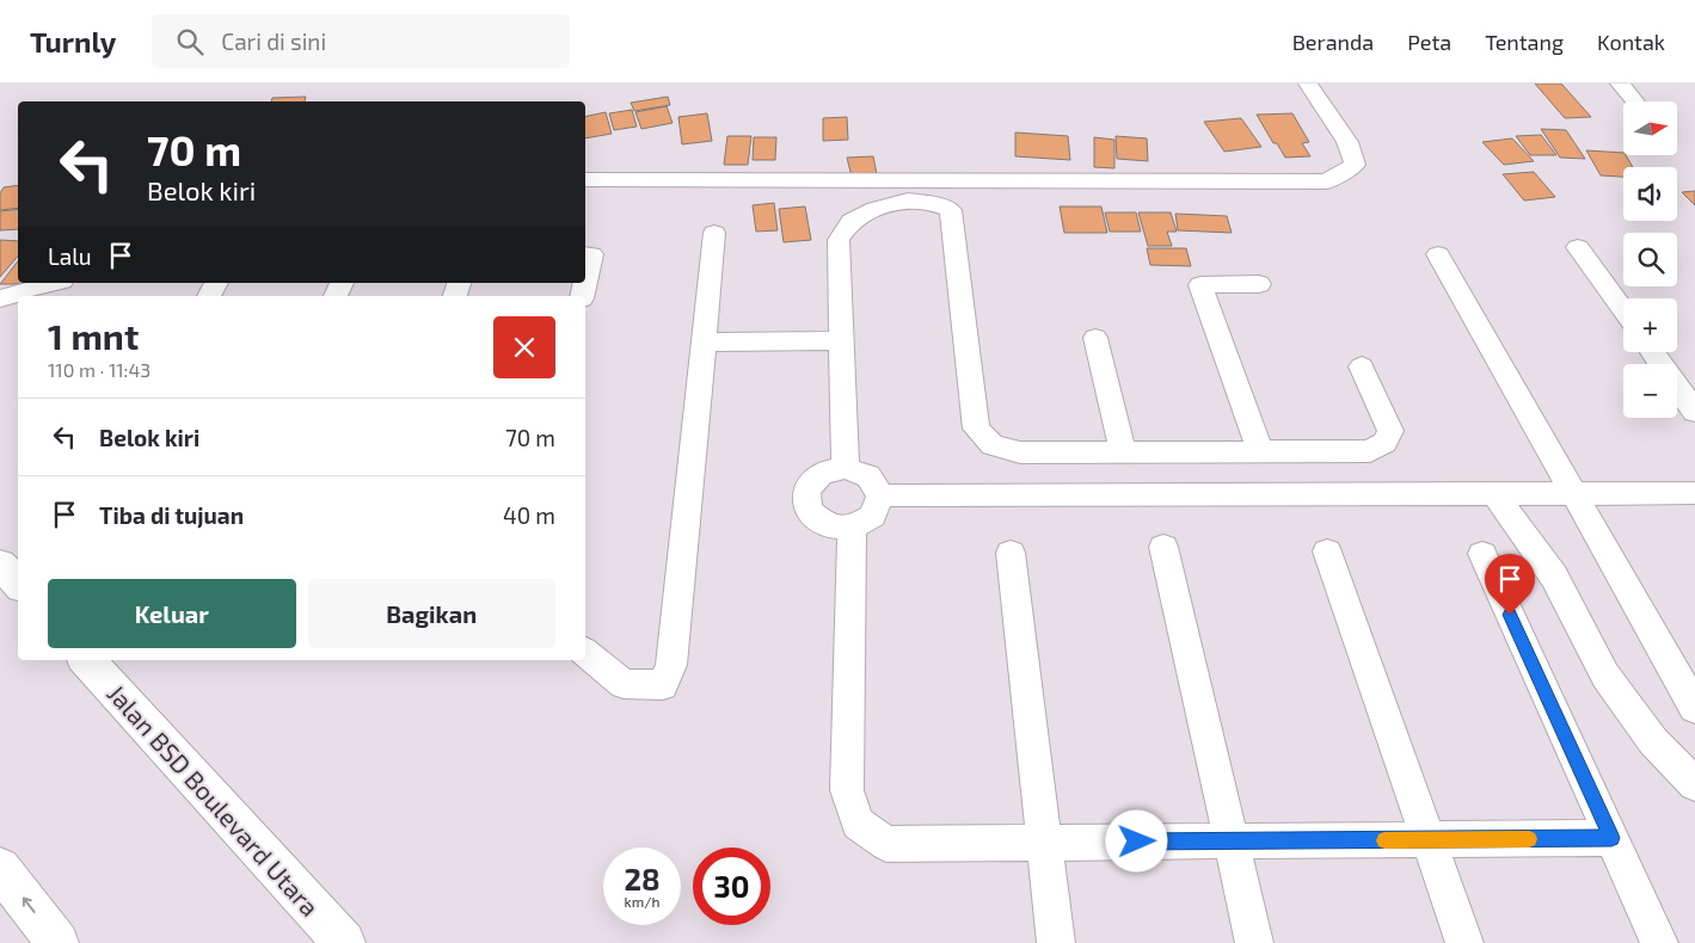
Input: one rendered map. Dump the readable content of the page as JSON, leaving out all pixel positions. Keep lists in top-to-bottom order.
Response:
{
  "streets": {
    "main road": ["Jalan BSD Boulevard Utara"]
  },
  "north": "right",
  "page": {
    "header": "Turnly",
    "search": "Cari di sini",
    "nav": [
      "Beranda",
      "Peta",
      "Tentang",
      "Kontak"
    ],
    "map_buttons": ["+", "−"],
    "turn": ["70 m", "Belok kiri"],
    "then": "Lalu",
    "heading": ["1 mnt", "110 m · 11:43"],
    "list": [
      {
        "name": "Belok kiri",
        "value": "70 m"
      },
      {
        "name": "Tiba di tujuan",
        "value": "40 m"
      }
    ],
    "buttons": ["Keluar", "Bagikan"],
    "speed": "28 km/h",
    "limit": "30"
  }
}
